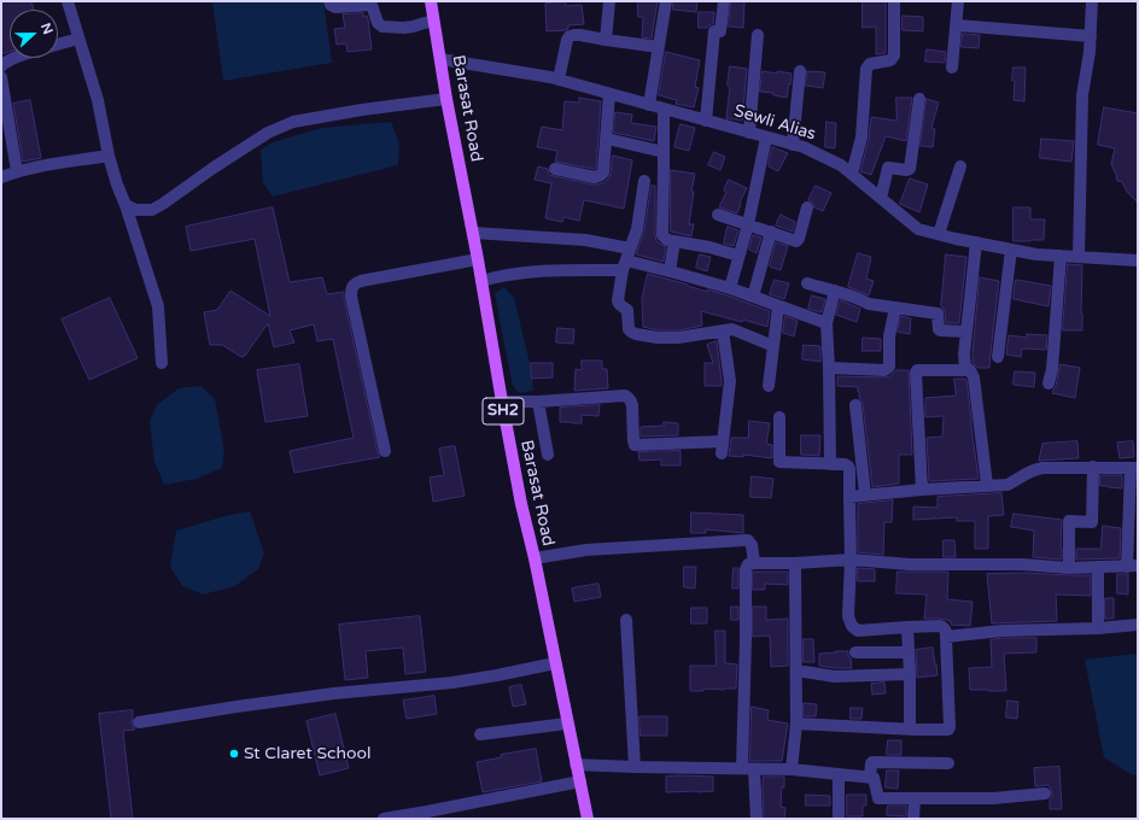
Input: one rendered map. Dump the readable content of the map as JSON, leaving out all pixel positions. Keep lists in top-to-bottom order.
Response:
{
  "streets": {
    "main road": ["Barasat Road", "SH2"],
    "street": ["Sewli Alias"]
  },
  "crossings": [
    ["Barasat Road", "Sewli Alias"]
  ],
  "places": ["St Claret School"],
  "north": "right"
}
